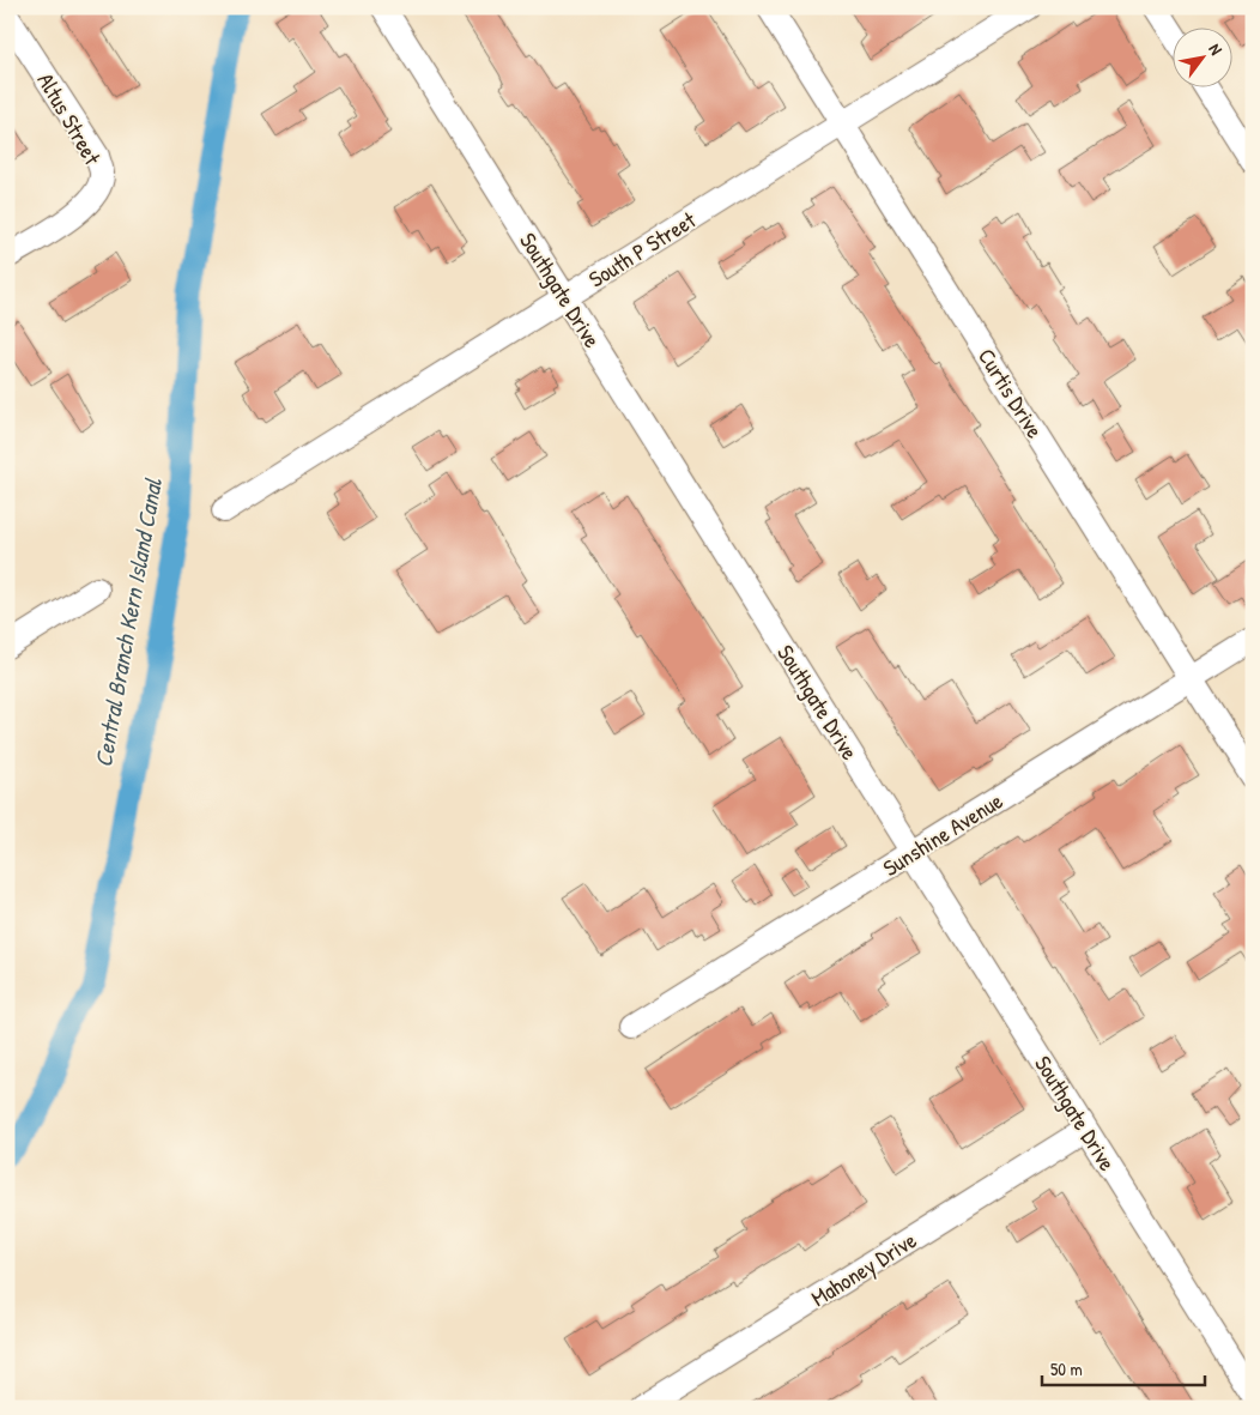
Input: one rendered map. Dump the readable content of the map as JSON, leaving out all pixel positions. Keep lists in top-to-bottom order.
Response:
{
  "streets": {
    "street": [
      "Altus Street",
      "South P Street",
      "Southgate Drive",
      "Curtis Drive",
      "Sunshine Avenue",
      "Mahoney Drive"
    ]
  },
  "crossings": [
    ["South P Street", "Southgate Drive"],
    ["South P Street", "Curtis Drive"],
    ["Southgate Drive", "Sunshine Avenue"],
    ["Southgate Drive", "Mahoney Drive"],
    ["Curtis Drive", "Sunshine Avenue"]
  ],
  "water": ["Central Branch Kern Island Canal"],
  "scale_bar": "50 m",
  "north": "top right"
}
